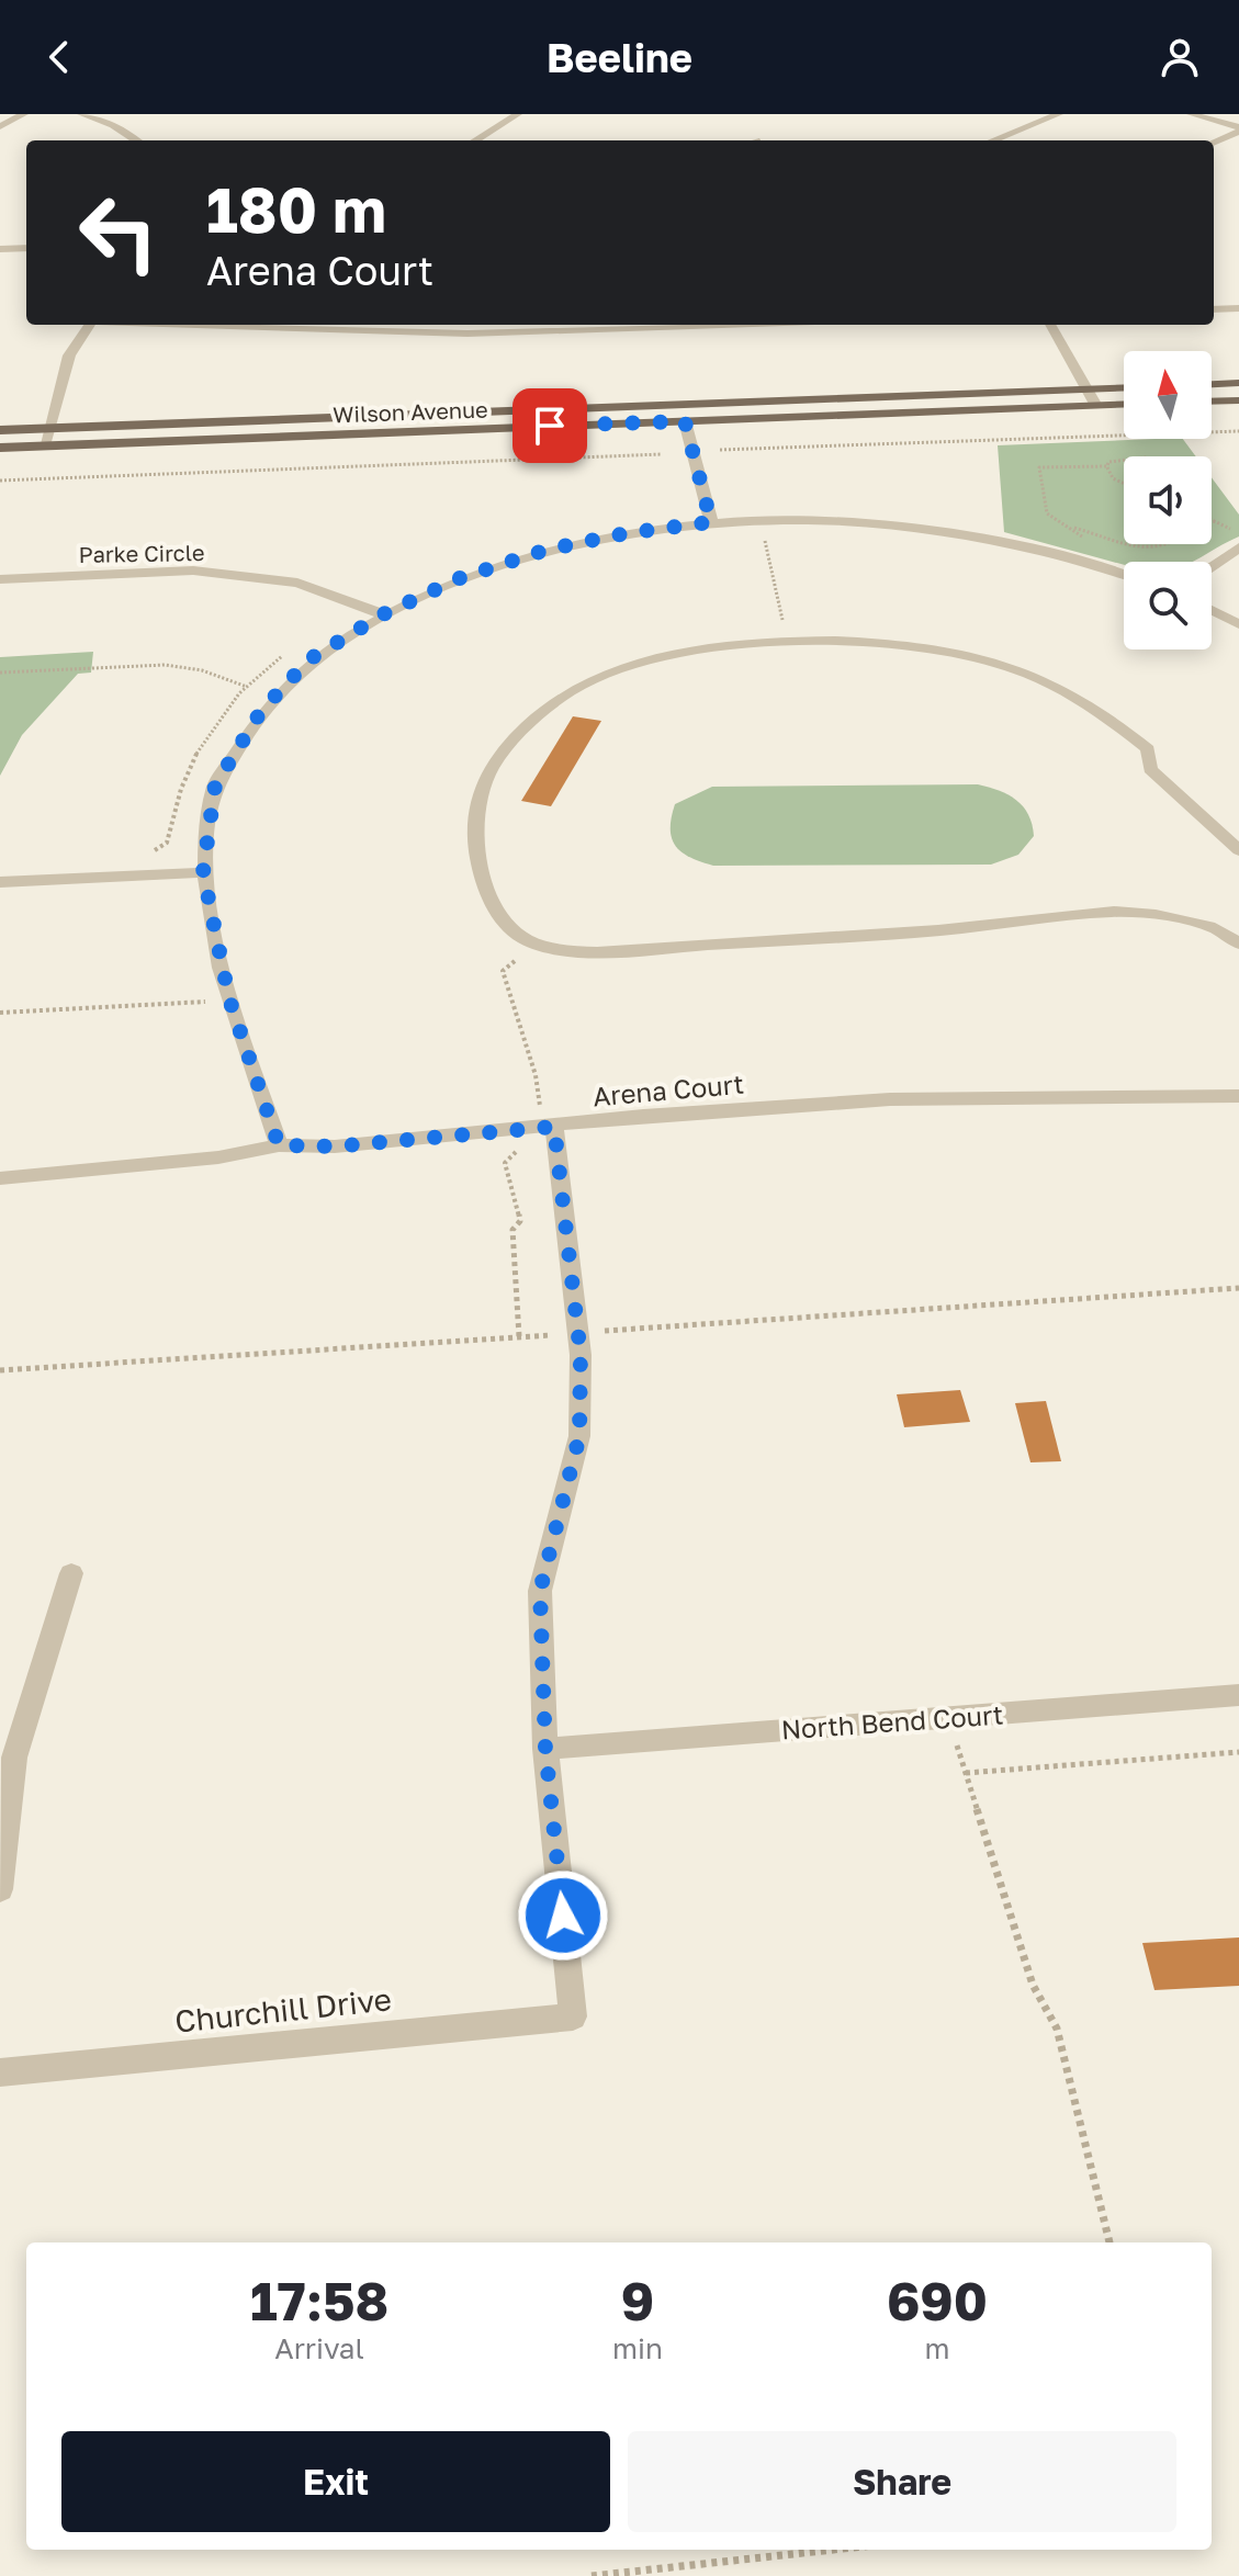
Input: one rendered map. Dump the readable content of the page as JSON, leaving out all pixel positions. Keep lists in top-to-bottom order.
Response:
{
  "streets": {
    "main road": ["Wilson Avenue"],
    "street": [
      "Parke Circle",
      "Arena Court",
      "North Bend Court",
      "Churchill Drive"
    ]
  },
  "crossings": [
    ["North Bend Court", "Churchill Drive"]
  ],
  "north": "top",
  "page": {
    "header": "Beeline",
    "turn": ["180 m", "Arena Court"],
    "eta": [
      "17:58",
      "Arrival",
      "9",
      "min",
      "690",
      "m"
    ],
    "buttons": ["Exit", "Share"]
  }
}
